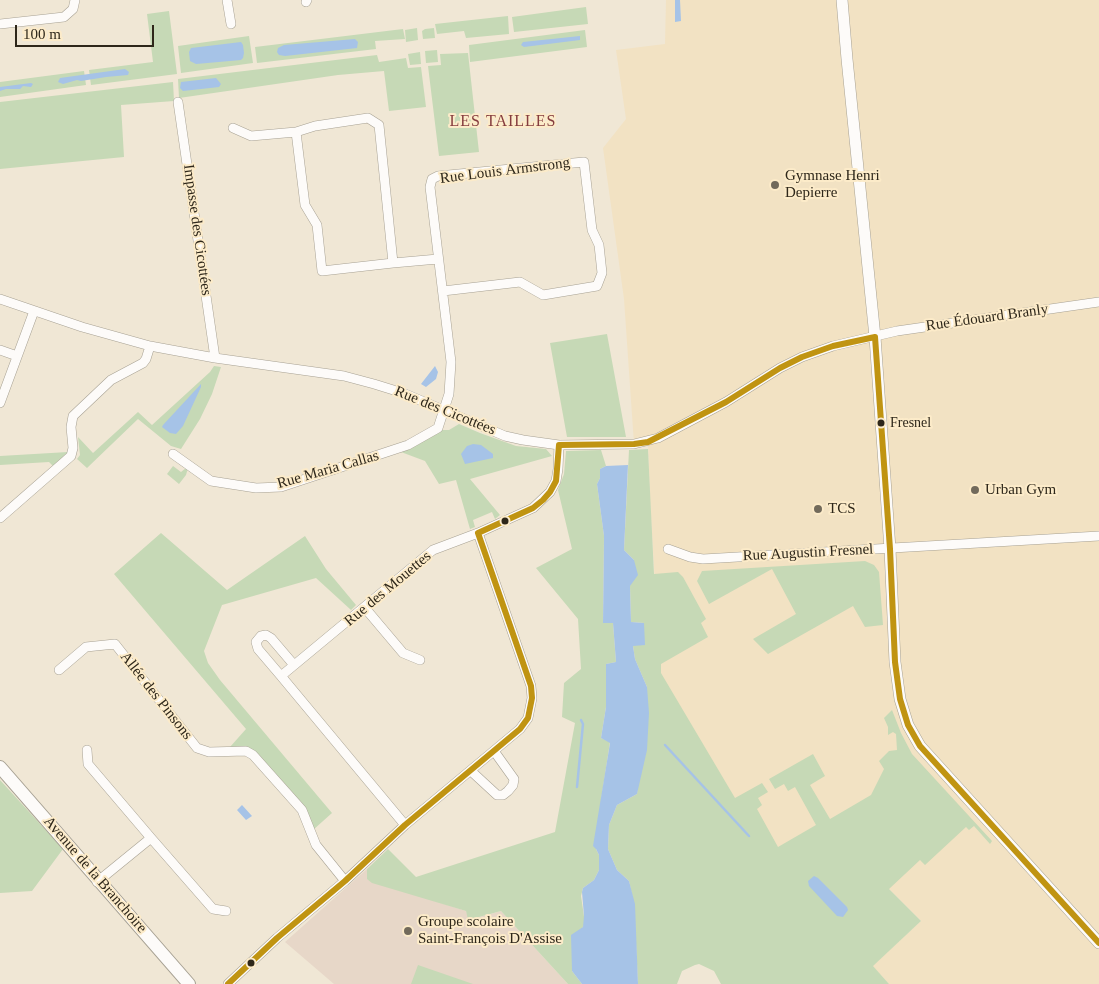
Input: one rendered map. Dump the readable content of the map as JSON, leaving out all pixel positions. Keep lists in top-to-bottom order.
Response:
{
  "streets": {
    "main road": ["Avenue de la Branchoire"],
    "street": [
      "Rue Louis Armstrong",
      "Impasse des Cicottées",
      "Rue Édouard Branly",
      "Rue des Cicottées",
      "Rue Maria Callas",
      "Rue Augustin Fresnel",
      "Rue des Mouettes",
      "Allée des Pinsons"
    ]
  },
  "crossings": [
    ["Rue Louis Armstrong", "Rue des Cicottées"],
    ["Rue Louis Armstrong", "Rue Maria Callas"],
    ["Impasse des Cicottées", "Rue des Cicottées"],
    ["Rue Édouard Branly", "Rue des Cicottées"],
    ["Rue des Cicottées", "Rue Maria Callas"],
    ["Rue des Cicottées", "Rue des Mouettes"]
  ],
  "districts": ["LES TAILLES"],
  "places": [
    "Gymnase Henri Depierre",
    "Fresnel",
    "Urban Gym",
    "TCS",
    "Groupe scolaire Saint-François D'Assise"
  ],
  "scale_bar": "100 m"
}
